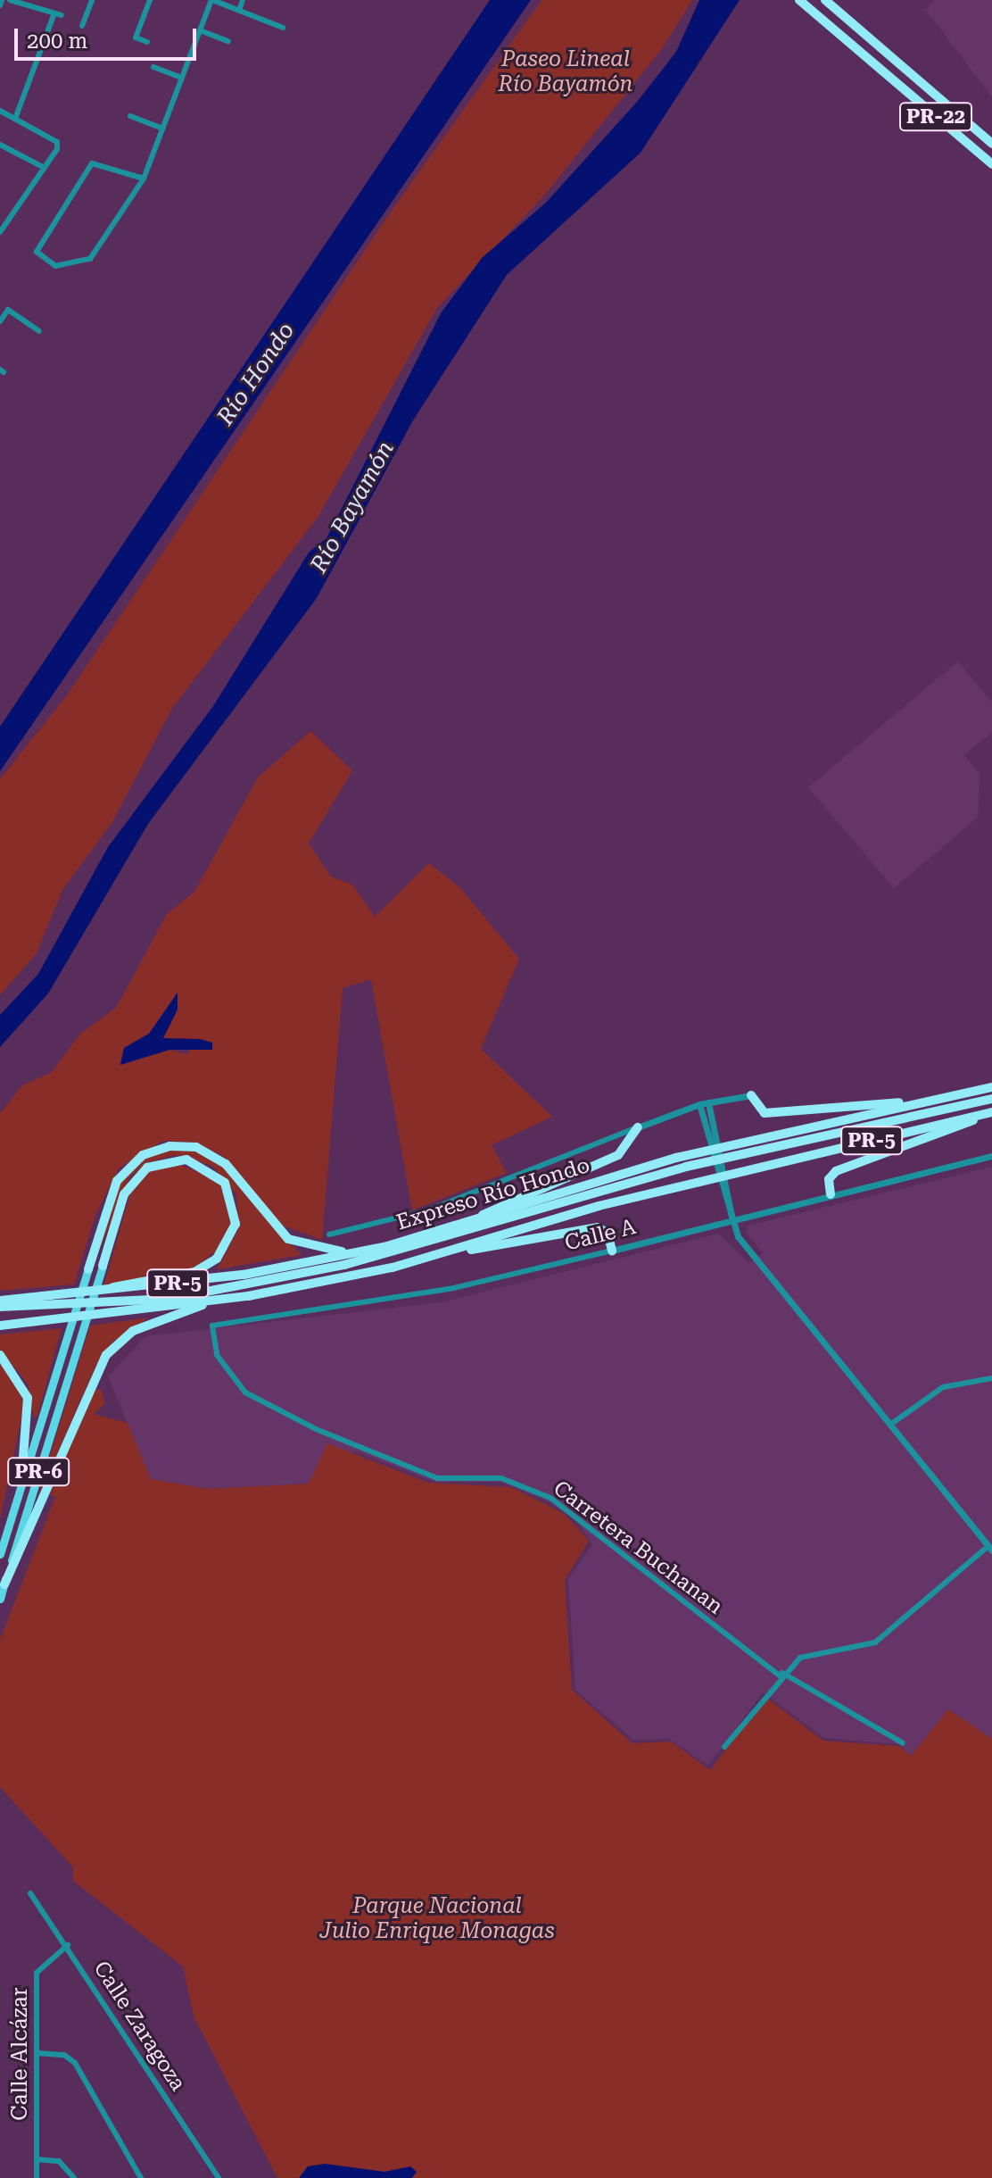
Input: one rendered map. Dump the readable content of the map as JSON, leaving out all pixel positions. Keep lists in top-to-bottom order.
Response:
{
  "streets": {
    "highway": ["PR-22", "PR-5", "Expreso Río Hondo"],
    "main road": ["PR-6"],
    "street": [
      "Calle A",
      "Carretera Buchanan",
      "Calle Zaragoza",
      "Calle Alcázar"
    ]
  },
  "crossings": [
    ["Calle A", "Carretera Buchanan"],
    ["Calle Zaragoza", "Calle Alcázar"]
  ],
  "water": ["Río Hondo", "Río Bayamón"],
  "parks": ["Paseo Lineal Río Bayamón", "Parque Nacional Julio Enrique Monagas"],
  "scale_bar": "200 m"
}
